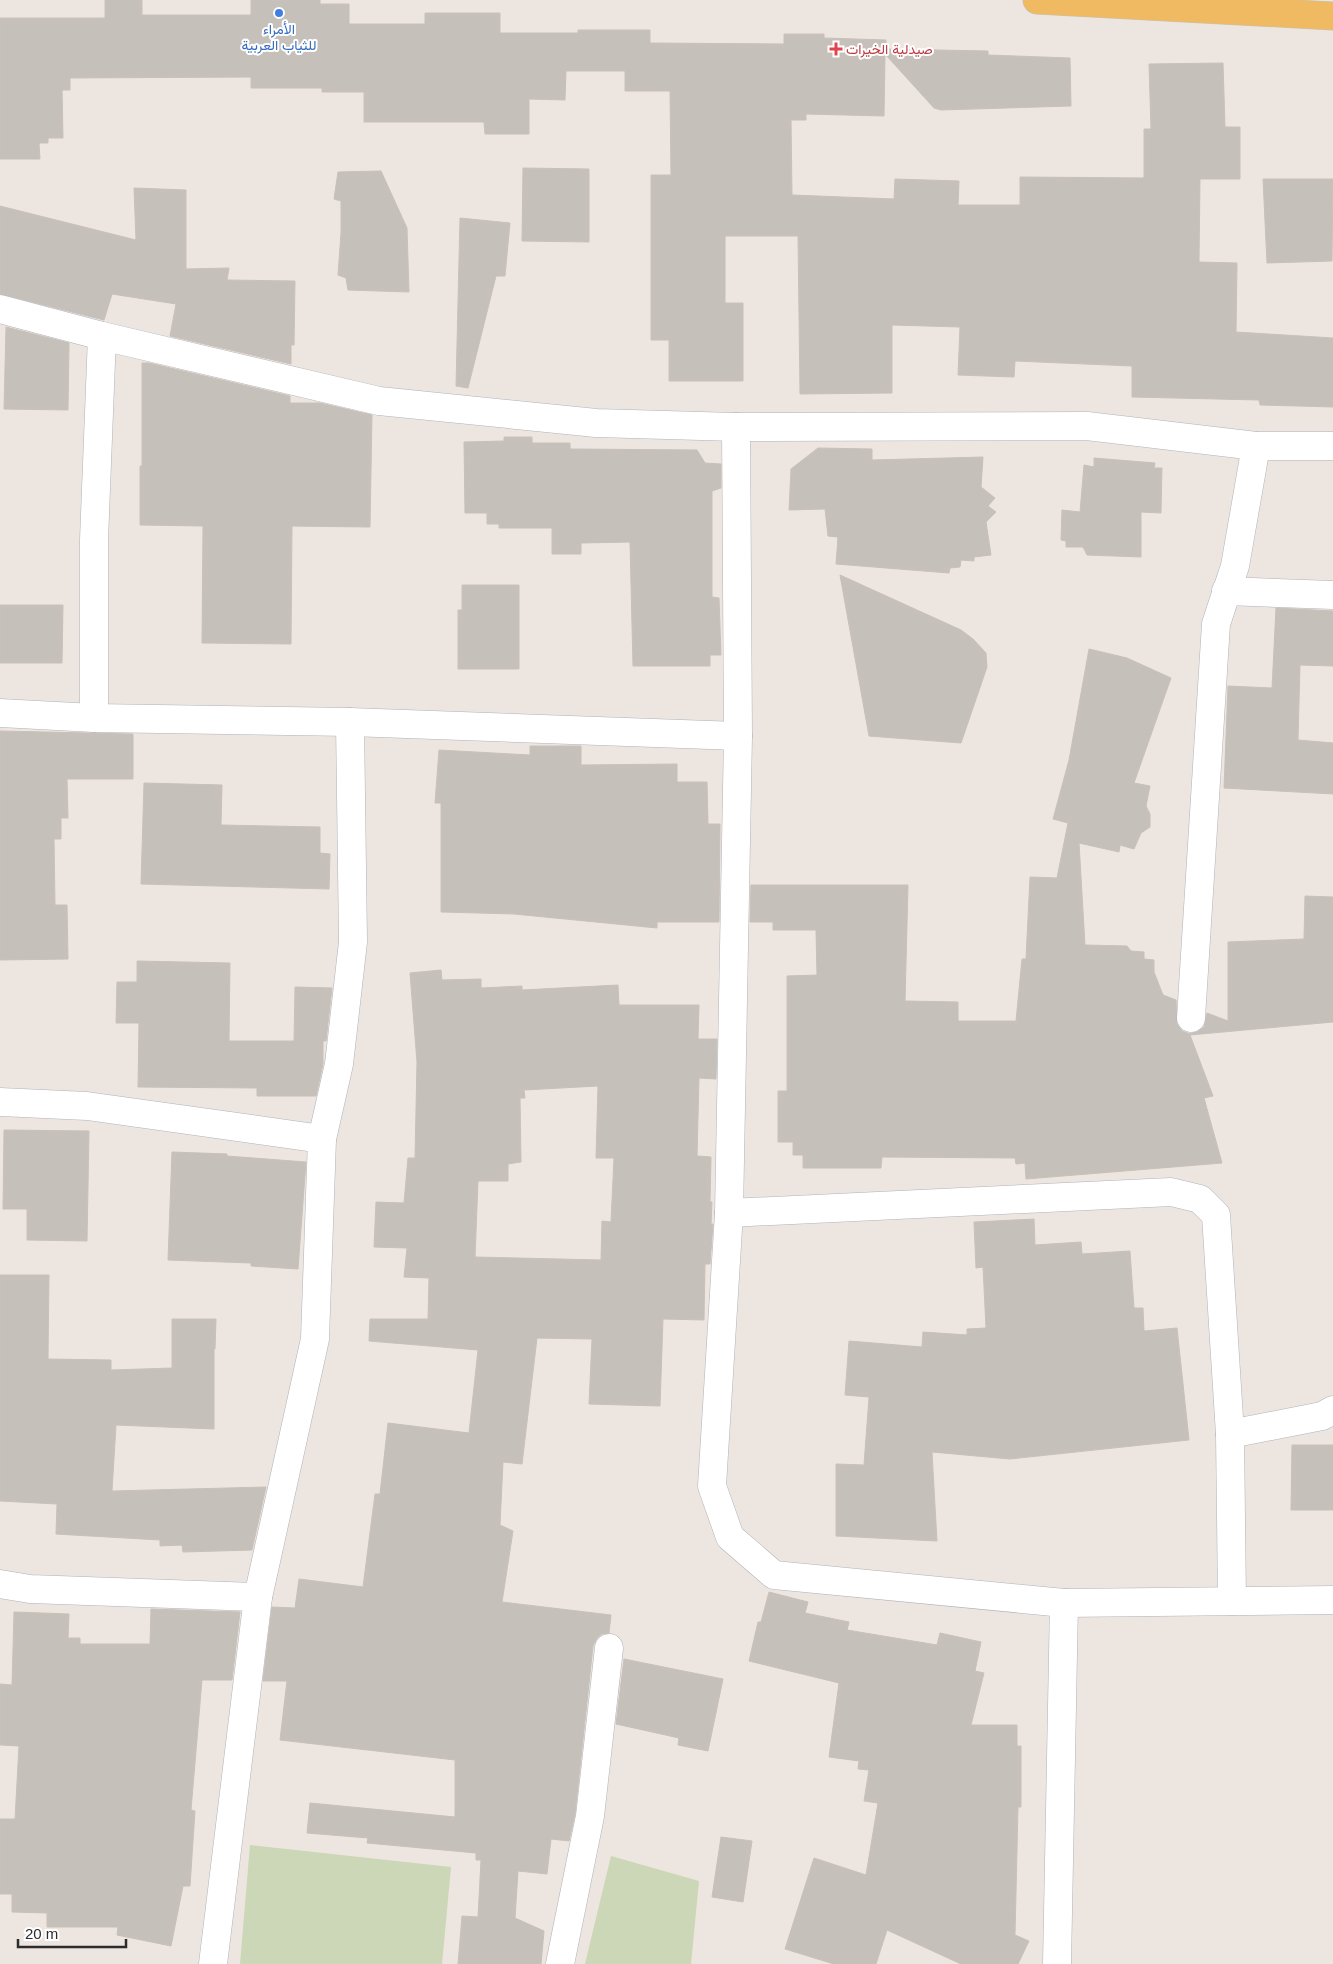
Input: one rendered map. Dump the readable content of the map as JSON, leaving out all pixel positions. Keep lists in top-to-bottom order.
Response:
{
  "places": {
    "other": ["الأمراء للثياب العربية"],
    "health": ["صيدلية الخيرات"]
  },
  "scale_bar": "20 m"
}
